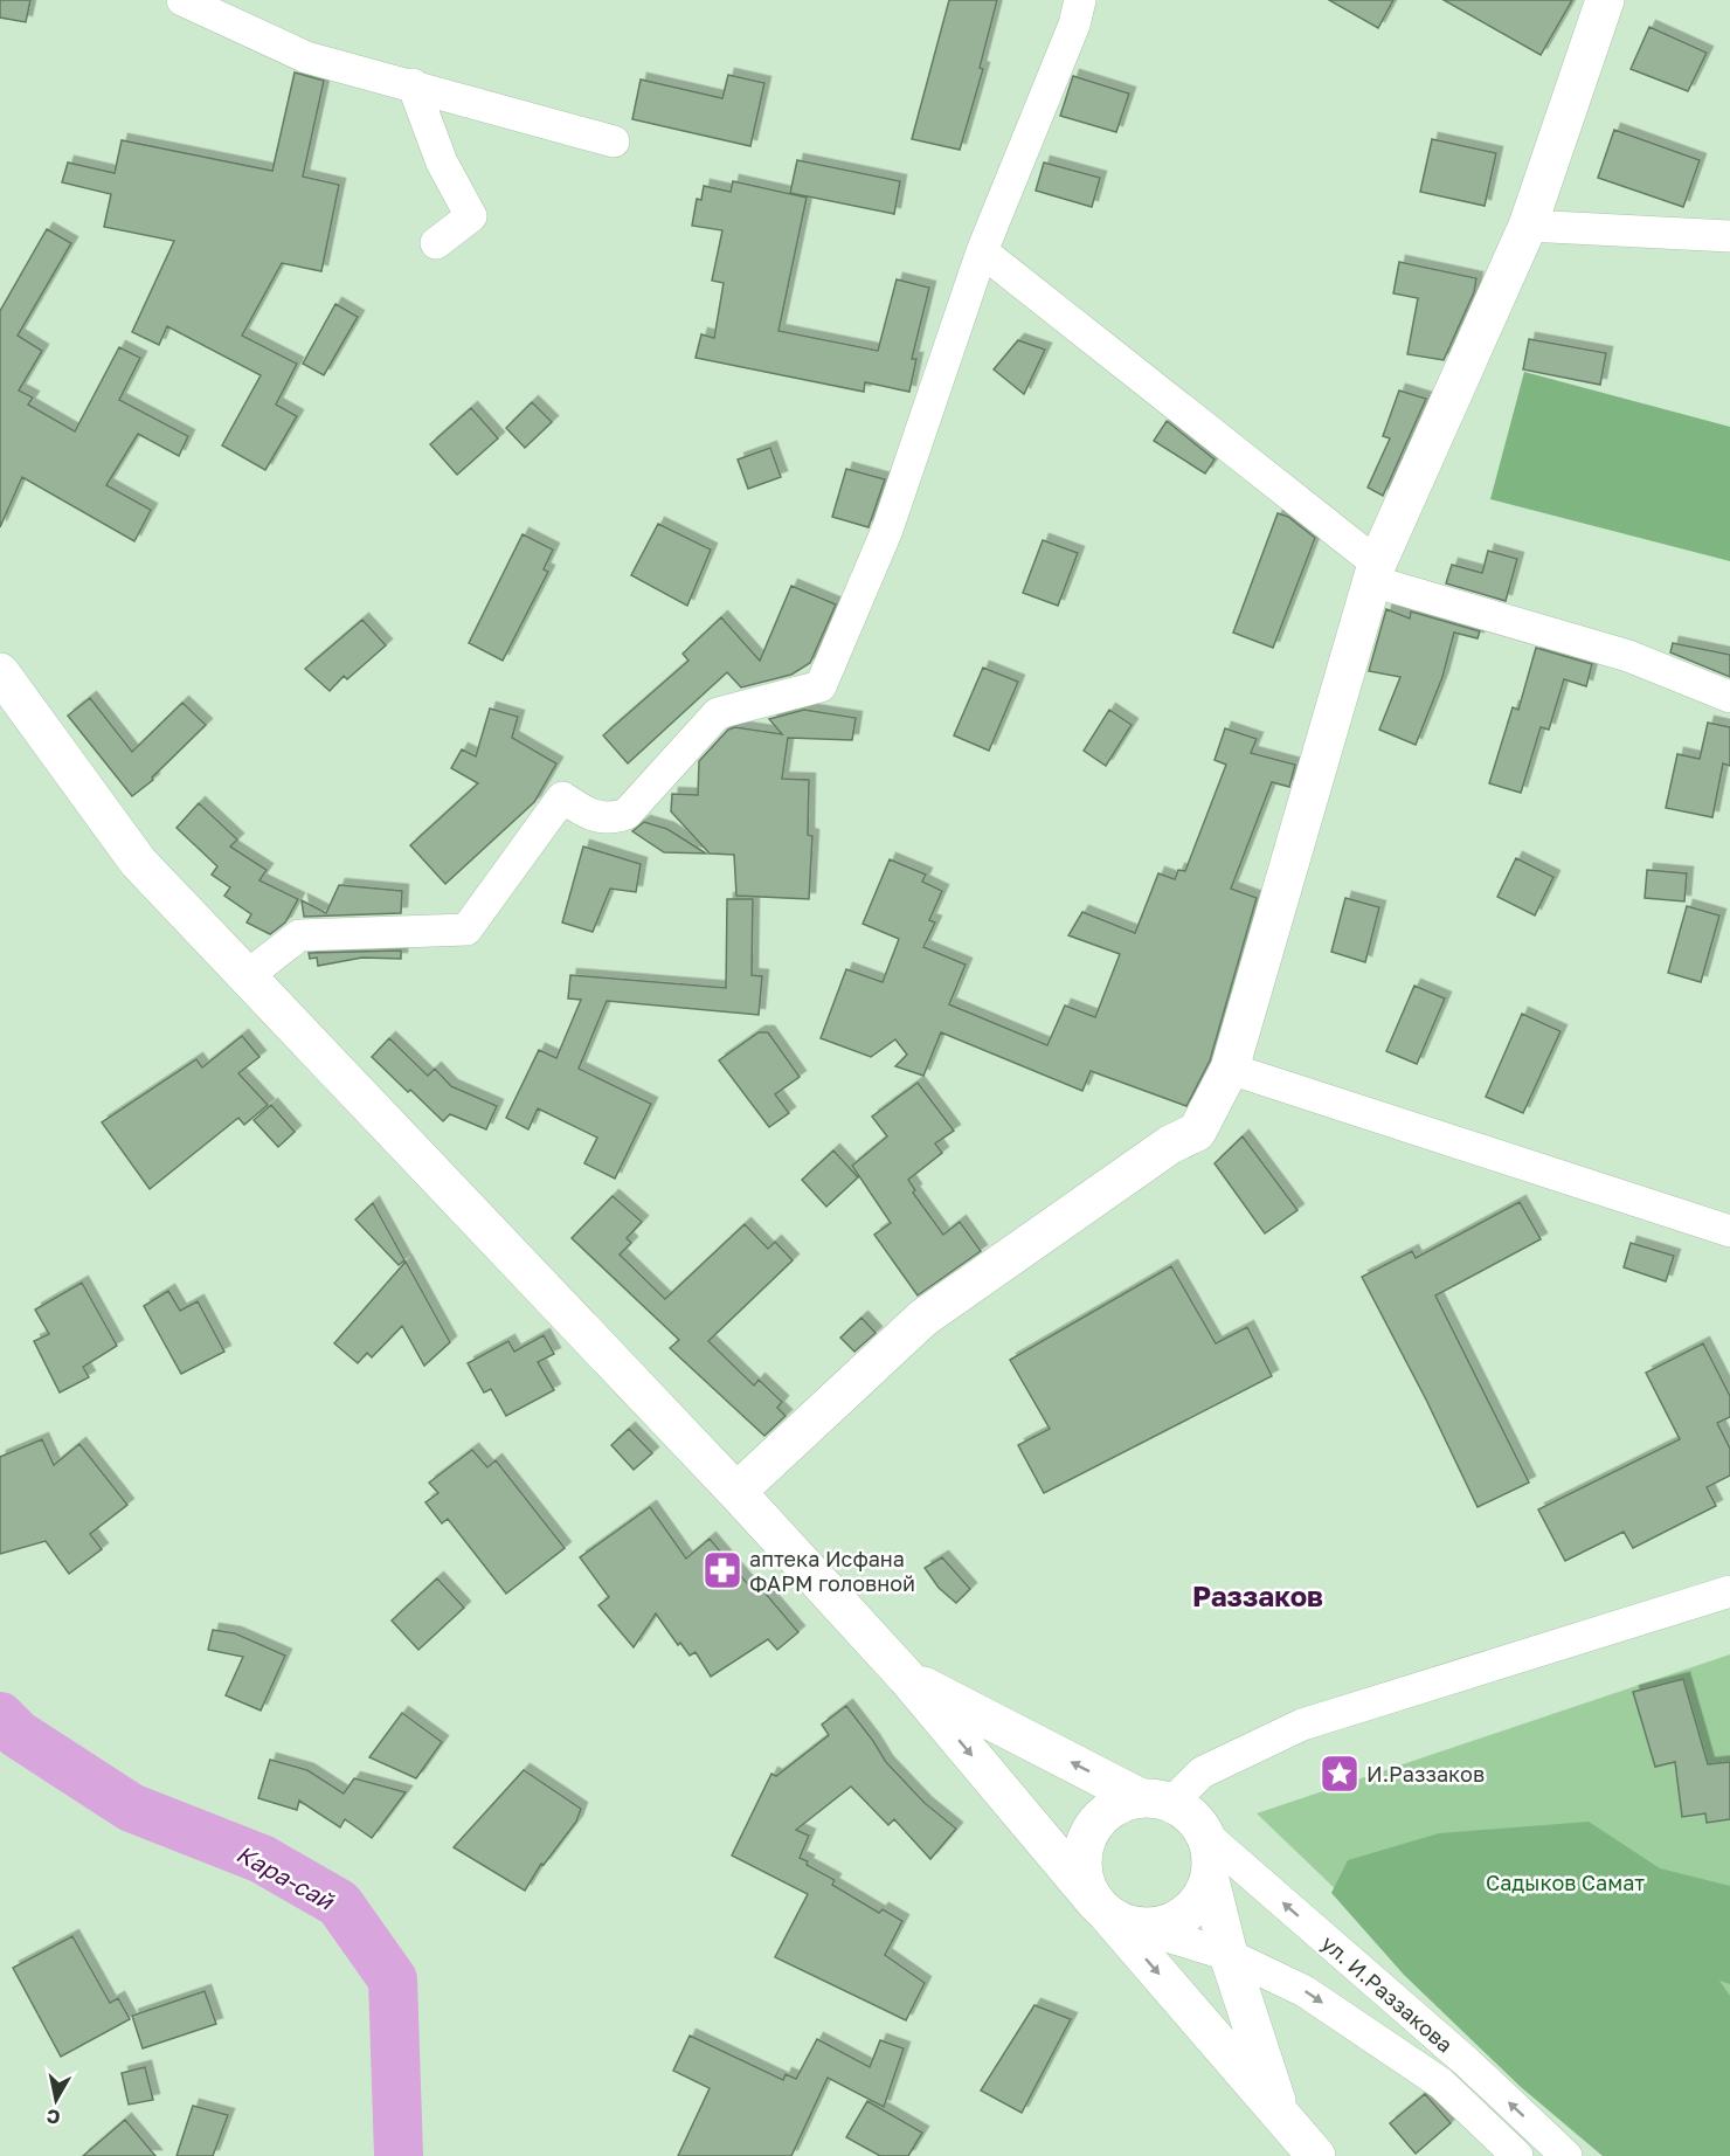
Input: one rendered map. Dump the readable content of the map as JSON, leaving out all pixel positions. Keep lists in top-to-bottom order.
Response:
{
  "streets": {
    "street": ["ул. И.Раззакова"]
  },
  "districts": ["Раззаков"],
  "water": ["Кара-сай"],
  "parks": ["Садыков Самат"],
  "places": {
    "pharmacy": ["аптека Исфана ФАРМ головной"],
    "place": ["И.Раззаков"]
  },
  "north": "bottom"
}
